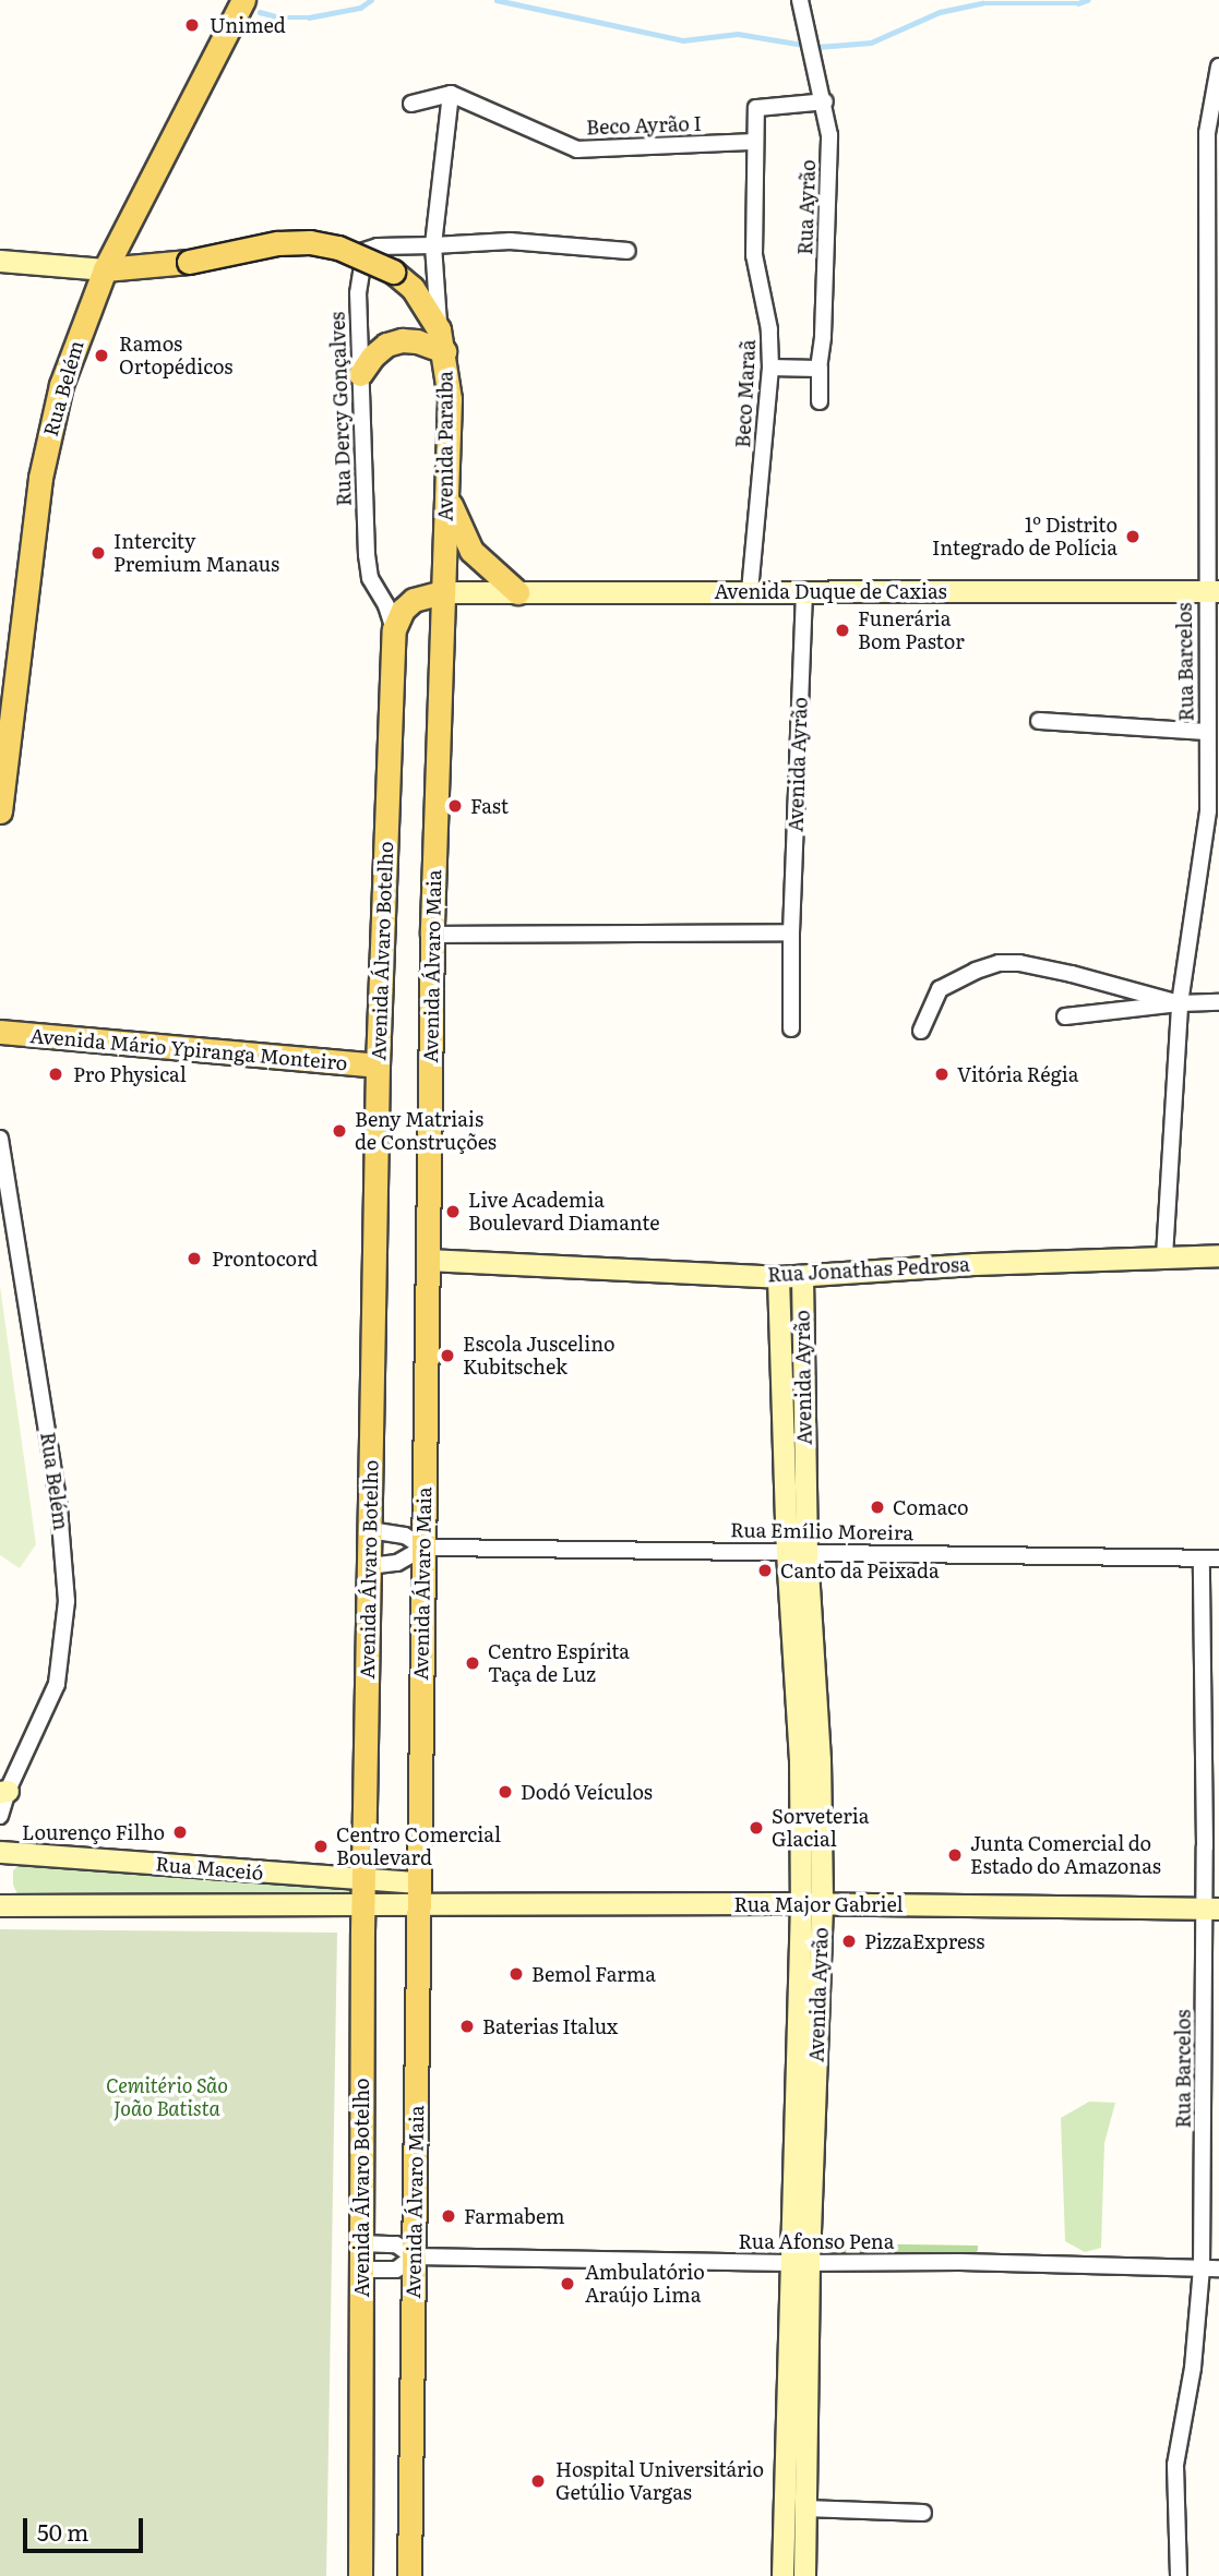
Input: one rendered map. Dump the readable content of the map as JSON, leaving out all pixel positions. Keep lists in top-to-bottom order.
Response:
{
  "streets": {
    "main road": [
      "Rua Belém",
      "Avenida Paraíba",
      "Avenida Álvaro Botelho",
      "Avenida Álvaro Maia",
      "Avenida Mário Ypiranga Monteiro"
    ],
    "street": [
      "Beco Ayrão I",
      "Rua Ayrão",
      "Beco Maraã",
      "Rua Dercy Gonçalves",
      "Avenida Duque de Caxias",
      "Rua Barcelos",
      "Avenida Ayrão",
      "Rua Jonathas Pedrosa",
      "Rua Emílio Moreira",
      "Rua Maceió",
      "Rua Major Gabriel",
      "Rua Afonso Pena"
    ]
  },
  "crossings": [
    ["Beco Ayrão I", "Beco Maraã"],
    ["Rua Ayrão", "Beco Maraã"],
    ["Rua Belém", "Avenida Paraíba"],
    ["Beco Maraã", "Avenida Duque de Caxias"],
    ["Rua Dercy Gonçalves", "Avenida Álvaro Botelho"],
    ["Avenida Paraíba", "Avenida Duque de Caxias"],
    ["Avenida Paraíba", "Avenida Álvaro Maia"],
    ["Avenida Duque de Caxias", "Rua Barcelos"],
    ["Avenida Duque de Caxias", "Avenida Ayrão"],
    ["Avenida Duque de Caxias", "Avenida Álvaro Maia"],
    ["Rua Barcelos", "Rua Jonathas Pedrosa"],
    ["Rua Barcelos", "Rua Emílio Moreira"],
    ["Rua Barcelos", "Rua Major Gabriel"],
    ["Rua Barcelos", "Rua Afonso Pena"],
    ["Avenida Ayrão", "Rua Jonathas Pedrosa"],
    ["Avenida Ayrão", "Rua Emílio Moreira"],
    ["Avenida Ayrão", "Rua Major Gabriel"],
    ["Avenida Ayrão", "Rua Afonso Pena"],
    ["Avenida Álvaro Botelho", "Avenida Mário Ypiranga Monteiro"],
    ["Avenida Álvaro Botelho", "Rua Emílio Moreira"],
    ["Avenida Álvaro Botelho", "Rua Maceió"],
    ["Avenida Álvaro Botelho", "Rua Afonso Pena"],
    ["Avenida Álvaro Maia", "Rua Jonathas Pedrosa"],
    ["Avenida Álvaro Maia", "Rua Emílio Moreira"],
    ["Avenida Álvaro Maia", "Rua Maceió"],
    ["Avenida Álvaro Maia", "Rua Major Gabriel"],
    ["Avenida Álvaro Maia", "Rua Afonso Pena"],
    ["Rua Maceió", "Rua Major Gabriel"]
  ],
  "parks": ["Cemitério São João Batista"],
  "places": [
    "Unimed",
    "Ramos Ortopédicos",
    "1º Distrito Integrado de Polícia",
    "Intercity Premium Manaus",
    "Funerária Bom Pastor",
    "Fast",
    "Pro Physical",
    "Vitória Régia",
    "Beny Matriais de Construções",
    "Live Academia Boulevard Diamante",
    "Prontocord",
    "Escola Juscelino Kubitschek",
    "Comaco",
    "Canto da Peixada",
    "Centro Espírita Taça de Luz",
    "Dodó Veículos",
    "Sorveteria Glacial",
    "Lourenço Filho",
    "Centro Comercial Boulevard",
    "Junta Comercial do Estado do Amazonas",
    "PizzaExpress",
    "Bemol Farma",
    "Baterias Italux",
    "Farmabem",
    "Ambulatório Araújo Lima",
    "Hospital Universitário Getúlio Vargas"
  ],
  "scale_bar": "50 m"
}
